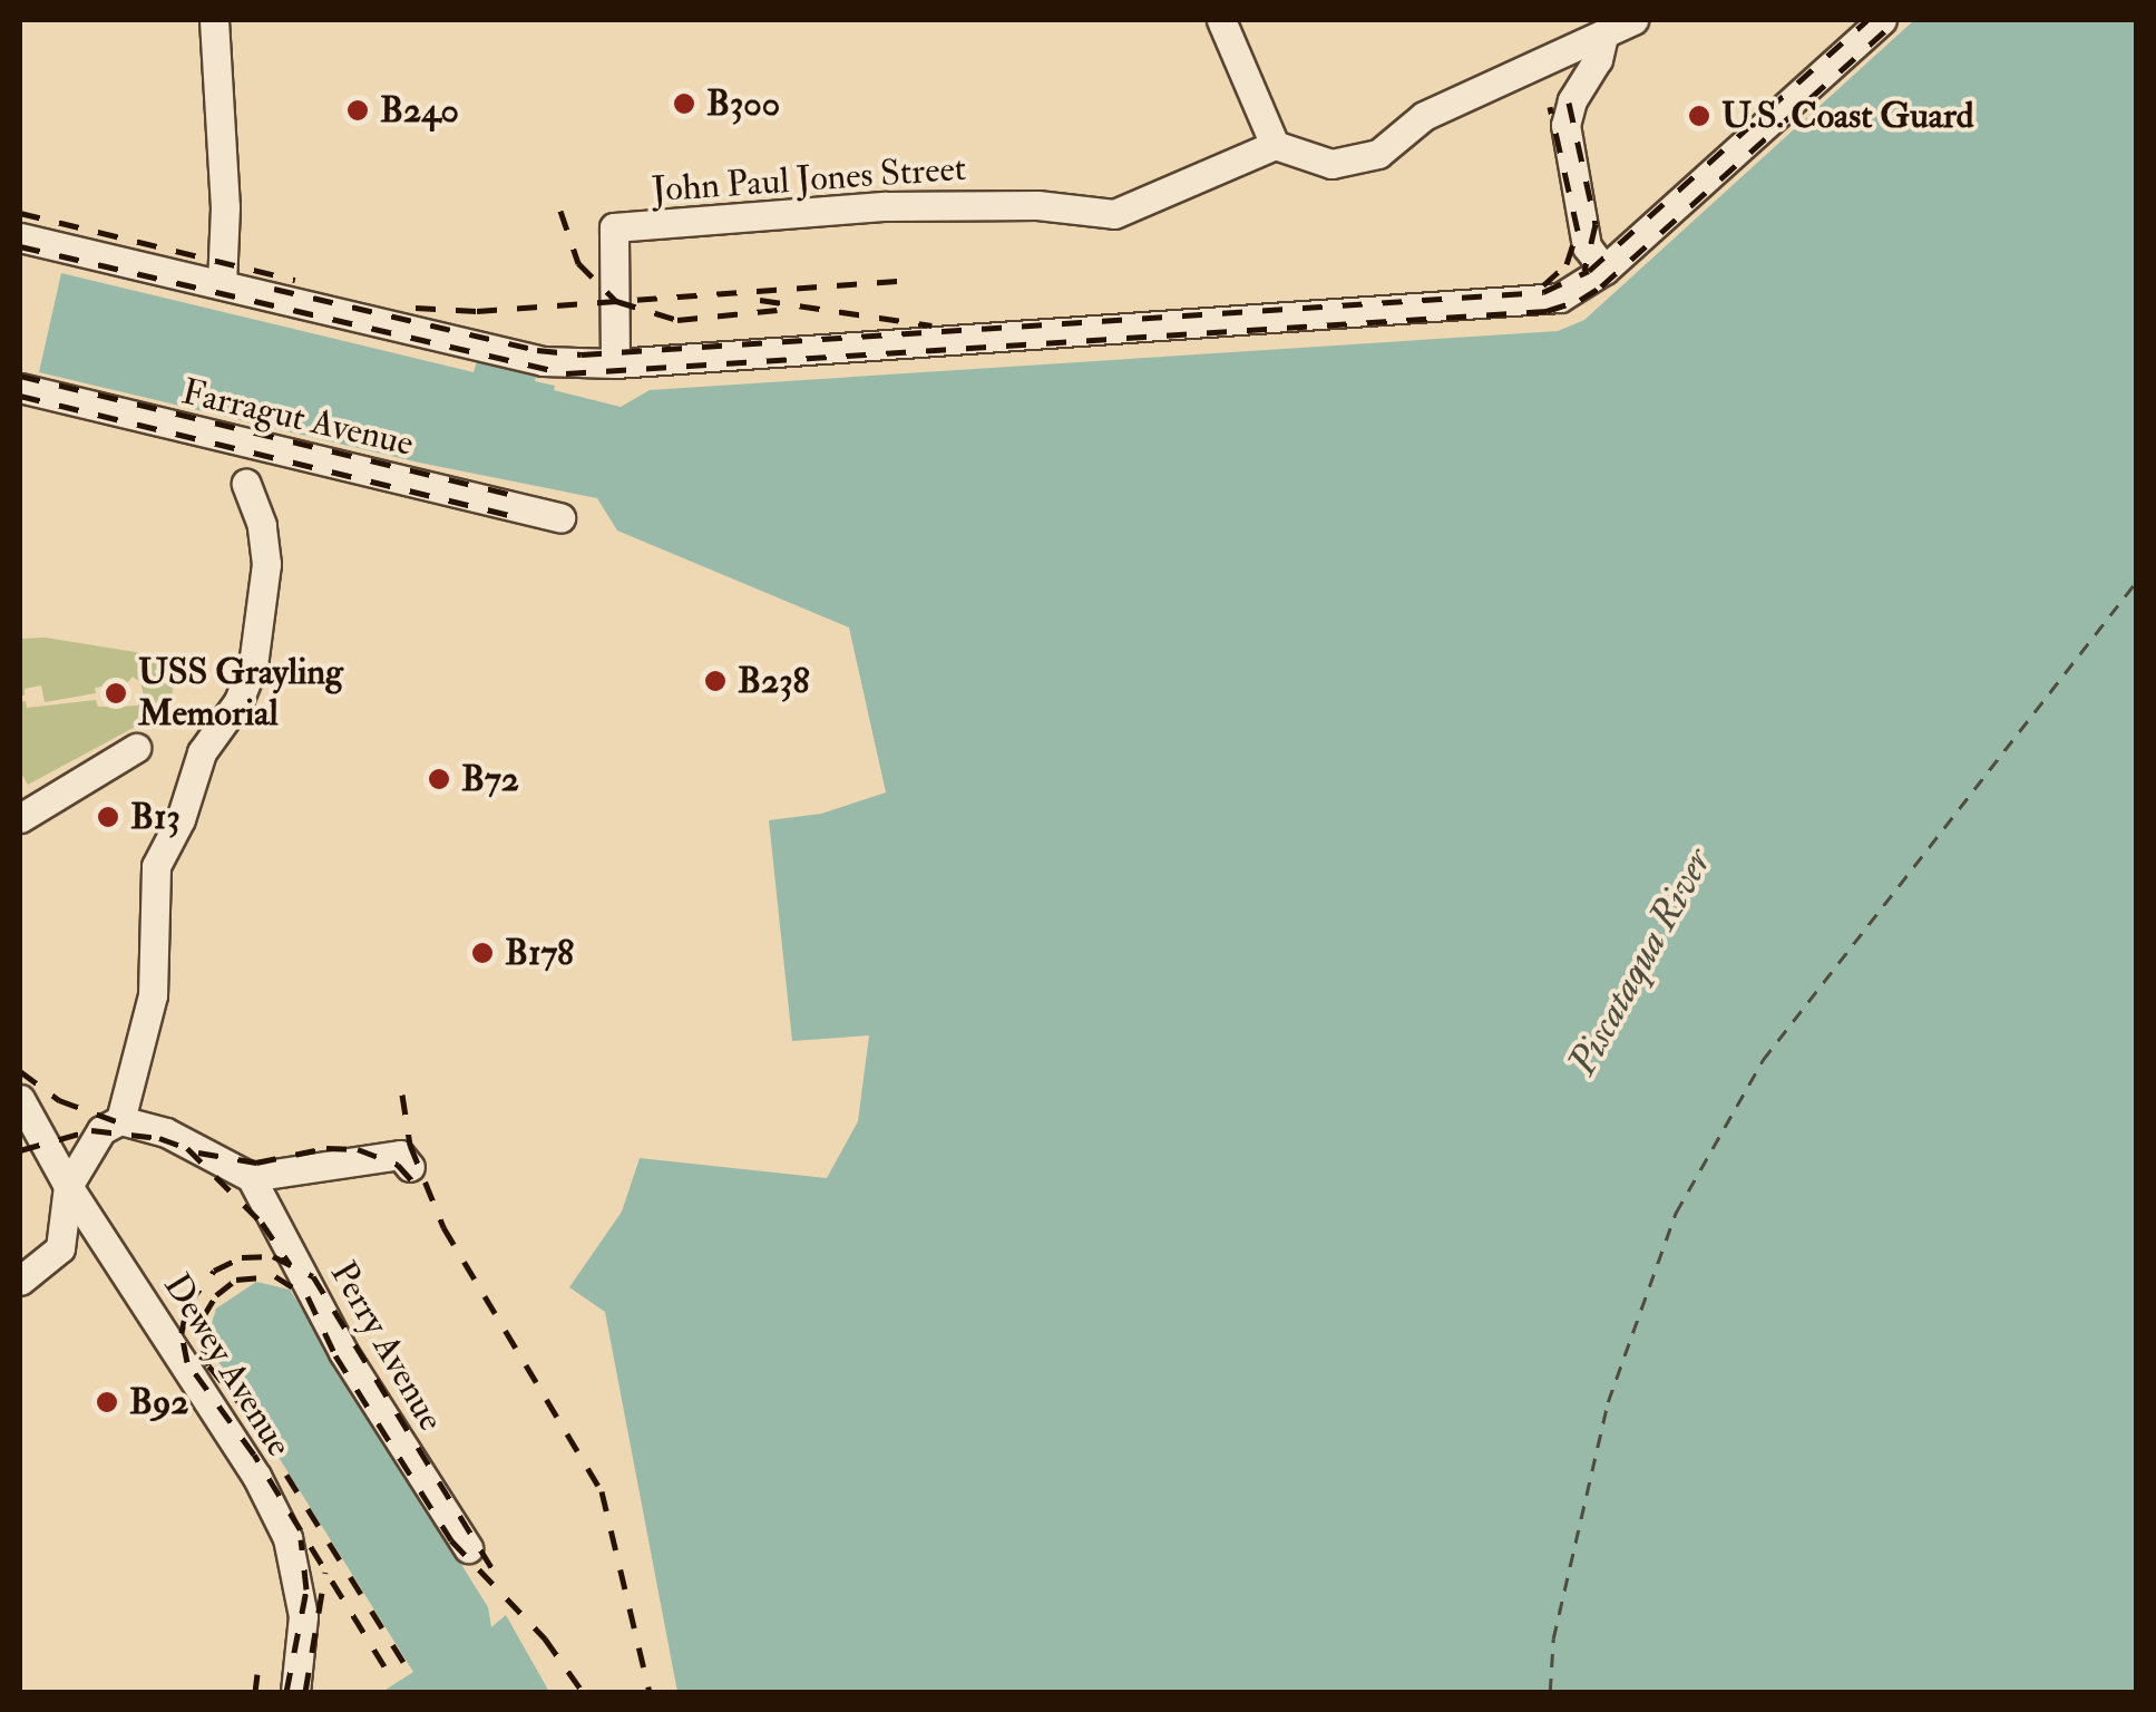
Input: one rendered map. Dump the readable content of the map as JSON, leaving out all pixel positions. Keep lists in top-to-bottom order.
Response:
{
  "streets": {
    "street": [
      "John Paul Jones Street",
      "Farragut Avenue",
      "Perry Avenue",
      "Dewey Avenue"
    ]
  },
  "water": ["Piscataqua River"],
  "places": [
    "B300",
    "B240",
    "U.S. Coast Guard",
    "B238",
    "USS Grayling Memorial",
    "B72",
    "B13",
    "B178",
    "B92"
  ]
}
